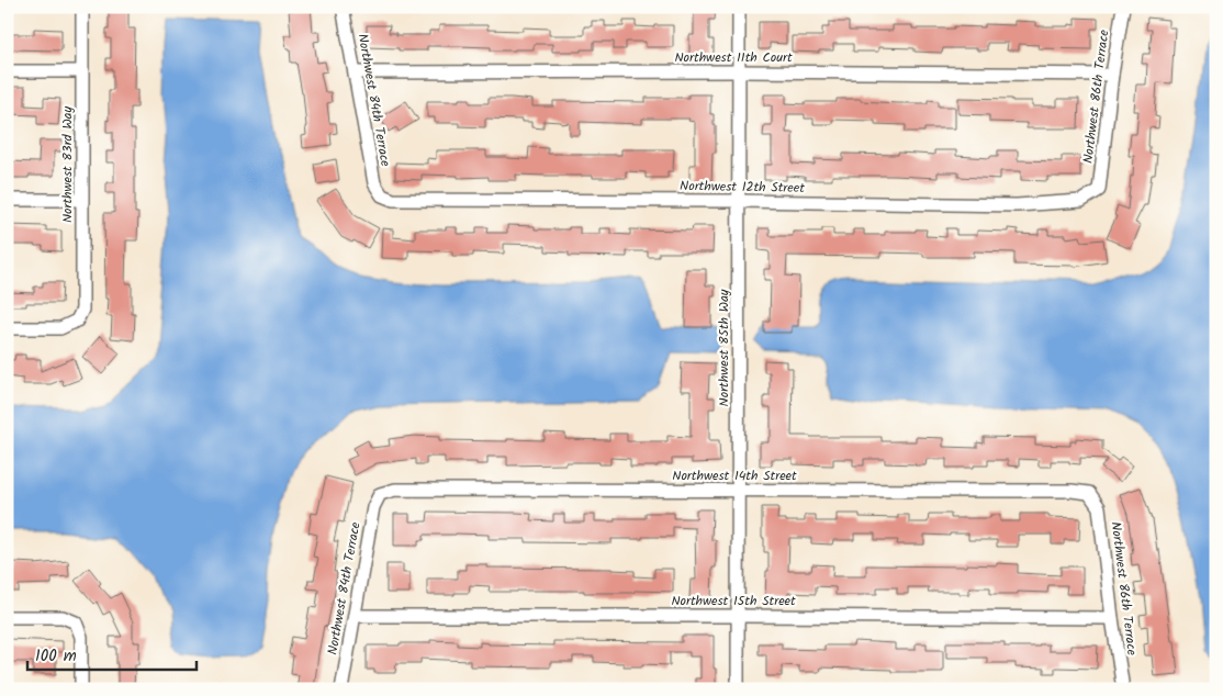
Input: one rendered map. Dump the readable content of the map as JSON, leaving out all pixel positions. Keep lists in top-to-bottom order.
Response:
{
  "streets": {
    "street": [
      "Northwest 11th Court",
      "Northwest 86th Terrace",
      "Northwest 84th Terrace",
      "Northwest 83rd Way",
      "Northwest 12th Street",
      "Northwest 85th Way",
      "Northwest 14th Street",
      "Northwest 15th Street"
    ]
  },
  "crossings": [
    ["Northwest 11th Court", "Northwest 86th Terrace"],
    ["Northwest 11th Court", "Northwest 84th Terrace"],
    ["Northwest 11th Court", "Northwest 85th Way"],
    ["Northwest 86th Terrace", "Northwest 12th Street"],
    ["Northwest 86th Terrace", "Northwest 14th Street"],
    ["Northwest 86th Terrace", "Northwest 15th Street"],
    ["Northwest 84th Terrace", "Northwest 12th Street"],
    ["Northwest 84th Terrace", "Northwest 14th Street"],
    ["Northwest 84th Terrace", "Northwest 15th Street"],
    ["Northwest 12th Street", "Northwest 85th Way"],
    ["Northwest 85th Way", "Northwest 14th Street"],
    ["Northwest 85th Way", "Northwest 15th Street"]
  ],
  "scale_bar": "100 m"
}
